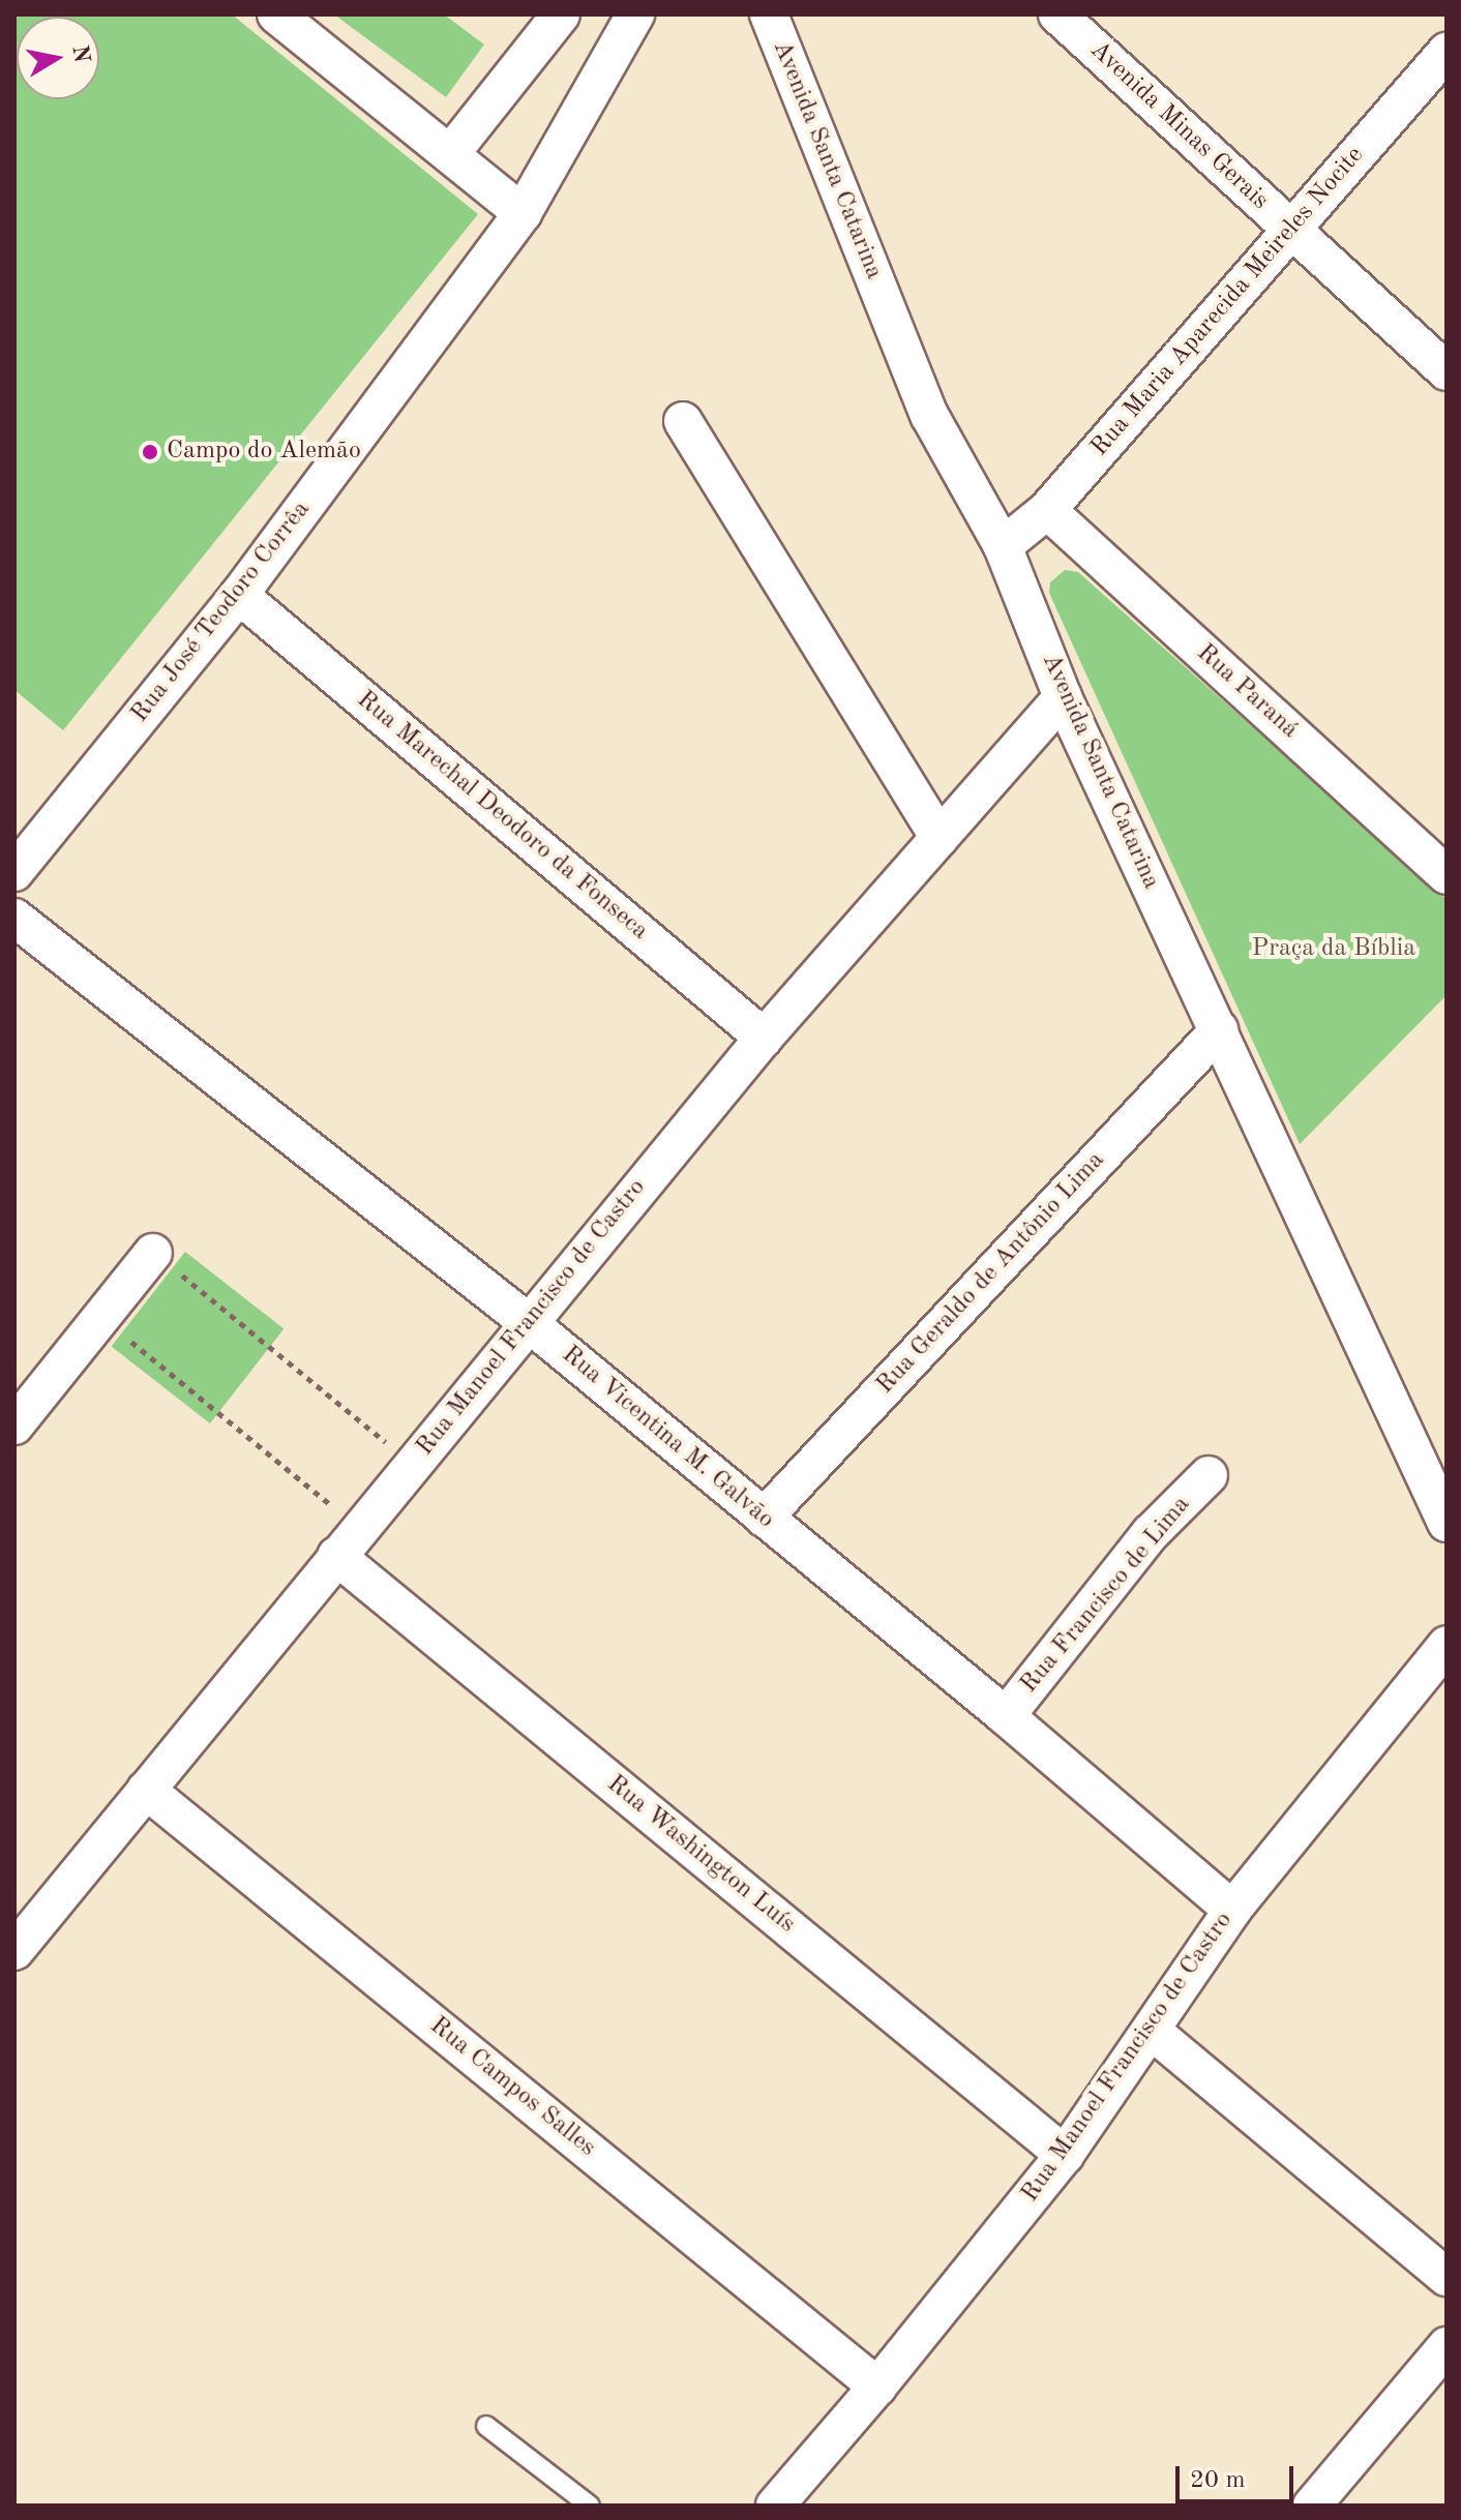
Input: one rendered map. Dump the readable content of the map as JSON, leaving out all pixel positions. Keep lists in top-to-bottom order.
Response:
{
  "streets": {
    "street": [
      "Avenida Minas Gerais",
      "Avenida Santa Catarina",
      "Rua Maria Aparecida Meireles Nocite",
      "Rua José Teodoro Corrêa",
      "Rua Paraná",
      "Rua Marechal Deodoro da Fonseca",
      "Rua Geraldo de Antônio Lima",
      "Rua Manoel Francisco de Castro",
      "Rua Vicentina M. Galvão",
      "Rua Francisco de Lima",
      "Rua Washington Luís",
      "Rua Campos Salles"
    ]
  },
  "crossings": [
    ["Avenida Minas Gerais", "Rua Maria Aparecida Meireles Nocite"],
    ["Avenida Santa Catarina", "Rua Maria Aparecida Meireles Nocite"],
    ["Avenida Santa Catarina", "Rua Geraldo de Antônio Lima"],
    ["Avenida Santa Catarina", "Rua Manoel Francisco de Castro"],
    ["Rua Maria Aparecida Meireles Nocite", "Rua Paraná"],
    ["Rua José Teodoro Corrêa", "Rua Marechal Deodoro da Fonseca"],
    ["Rua Marechal Deodoro da Fonseca", "Rua Manoel Francisco de Castro"],
    ["Rua Geraldo de Antônio Lima", "Rua Vicentina M. Galvão"],
    ["Rua Manoel Francisco de Castro", "Rua Vicentina M. Galvão"],
    ["Rua Manoel Francisco de Castro", "Rua Washington Luís"],
    ["Rua Manoel Francisco de Castro", "Rua Campos Salles"],
    ["Rua Vicentina M. Galvão", "Rua Francisco de Lima"]
  ],
  "parks": ["Praça da Bíblia"],
  "places": ["Campo do Alemão"],
  "scale_bar": "20 m",
  "north": "right"
}
